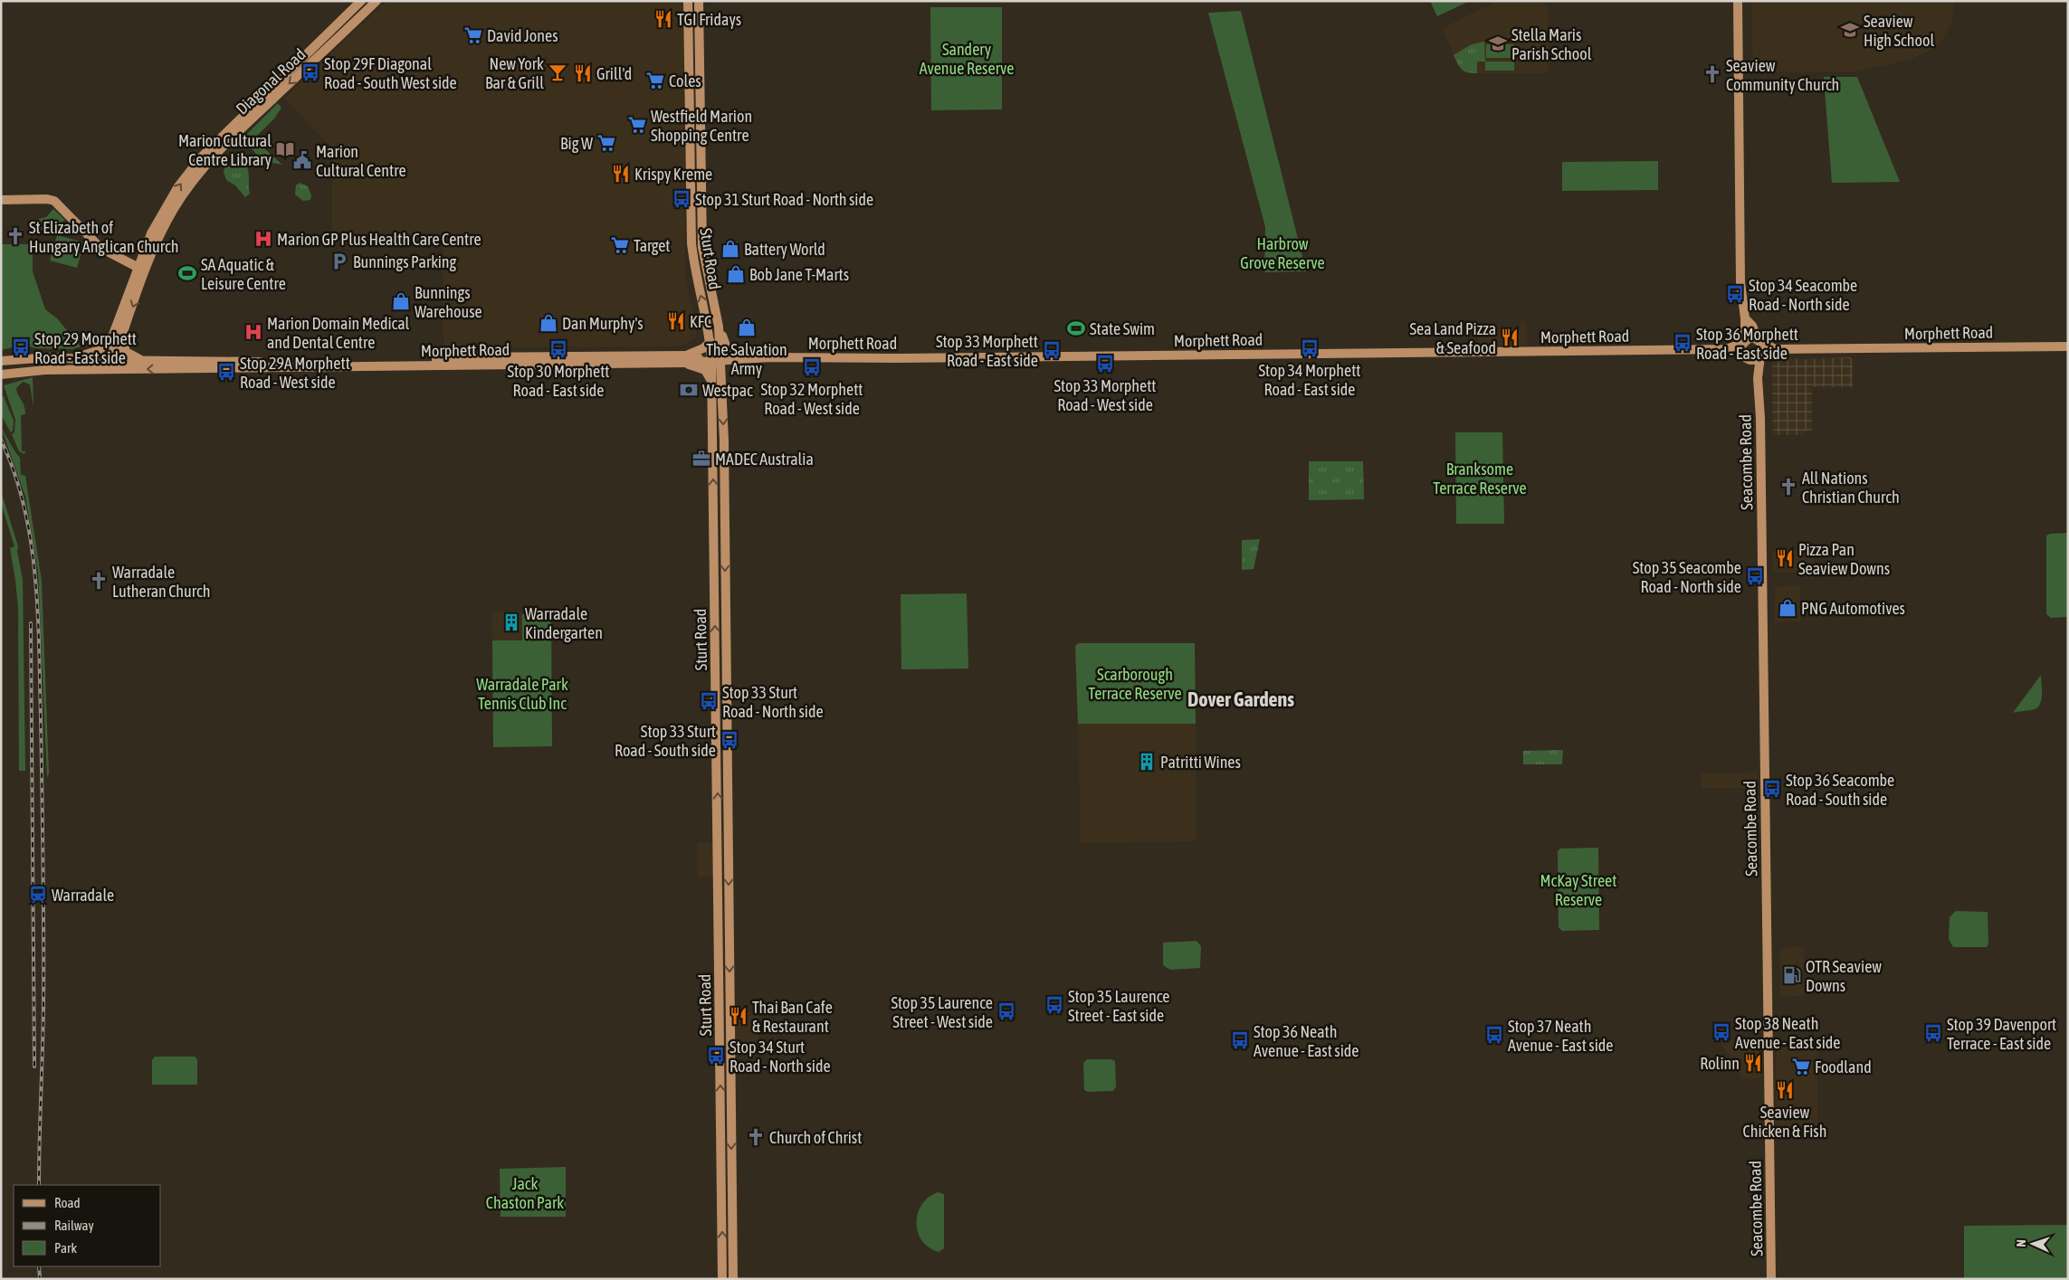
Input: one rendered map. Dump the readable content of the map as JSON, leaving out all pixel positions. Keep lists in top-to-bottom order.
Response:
{
  "streets": {
    "main road": [
      "Diagonal Road",
      "Sturt Road",
      "Morphett Road",
      "Seacombe Road"
    ]
  },
  "crossings": [
    ["Diagonal Road", "Morphett Road"],
    ["Sturt Road", "Morphett Road"],
    ["Morphett Road", "Seacombe Road"]
  ],
  "districts": ["Dover Gardens"],
  "parks": [
    "Sandery Avenue Reserve",
    "Harbrow Grove Reserve",
    "Branksome Terrace Reserve",
    "Scarborough Terrace Reserve",
    "Warradale Park Tennis Club Inc",
    "McKay Street Reserve",
    "Jack Chaston Park"
  ],
  "places": {
    "restaurant": [
      "TGI Fridays",
      "Grill'd",
      "Krispy Kreme",
      "KFC",
      "Sea Land Pizza & Seafood",
      "Pizza Pan Seaview Downs",
      "Thai Ban Cafe & Restaurant",
      "Rolinn",
      "Seaview Chicken & Fish"
    ],
    "school or university": ["Seaview High School", "Stella Maris Parish School"],
    "supermarket": [
      "David Jones",
      "Coles",
      "Westfield Marion Shopping Centre",
      "Big W",
      "Target",
      "Foodland"
    ],
    "bus stop": [
      "Stop 29F Diagonal Road - South West side",
      "Stop 31 Sturt Road - North side",
      "Stop 34 Seacombe Road - North side",
      "Stop 36 Morphett Road - East side",
      "Stop 29 Morphett Road - East side",
      "Stop 34 Morphett Road - East side",
      "Stop 30 Morphett Road - East side",
      "Stop 33 Morphett Road - East side",
      "Stop 33 Morphett Road - West side",
      "Stop 32 Morphett Road - West side",
      "Stop 29A Morphett Road - West side",
      "Stop 35 Seacombe Road - North side",
      "Stop 33 Sturt Road - North side",
      "Stop 33 Sturt Road - South side",
      "Stop 36 Seacombe Road - South side",
      "Stop 35 Laurence Street - East side",
      "Stop 35 Laurence Street - West side",
      "Stop 38 Neath Avenue - East side",
      "Stop 39 Davenport Terrace - East side",
      "Stop 37 Neath Avenue - East side",
      "Stop 36 Neath Avenue - East side",
      "Stop 34 Sturt Road - North side"
    ],
    "bar": ["New York Bar & Grill"],
    "church": [
      "Seaview Community Church",
      "St Elizabeth of Hungary Anglican Church",
      "All Nations Christian Church",
      "Warradale Lutheran Church",
      "Church of Christ"
    ],
    "library": ["Marion Cultural Centre Library"],
    "public building": ["Marion Cultural Centre"],
    "hospital": ["Marion GP Plus Health Care Centre", "Marion Domain Medical and Dental Centre"],
    "shop": [
      "Battery World",
      "Bob Jane T-Marts",
      "Bunnings Warehouse",
      "Dan Murphy's",
      "The Salvation Army",
      "PNG Automotives"
    ],
    "parking": ["Bunnings Parking"],
    "sports": ["SA Aquatic & Leisure Centre", "State Swim"],
    "bank": ["Westpac"],
    "office": ["MADEC Australia"],
    "building": ["Warradale Kindergarten", "Patritti Wines"],
    "station": ["Warradale"],
    "fuel station": ["OTR Seaview Downs"]
  },
  "legend": ["Road", "Railway", "Park"],
  "north": "left"
}
